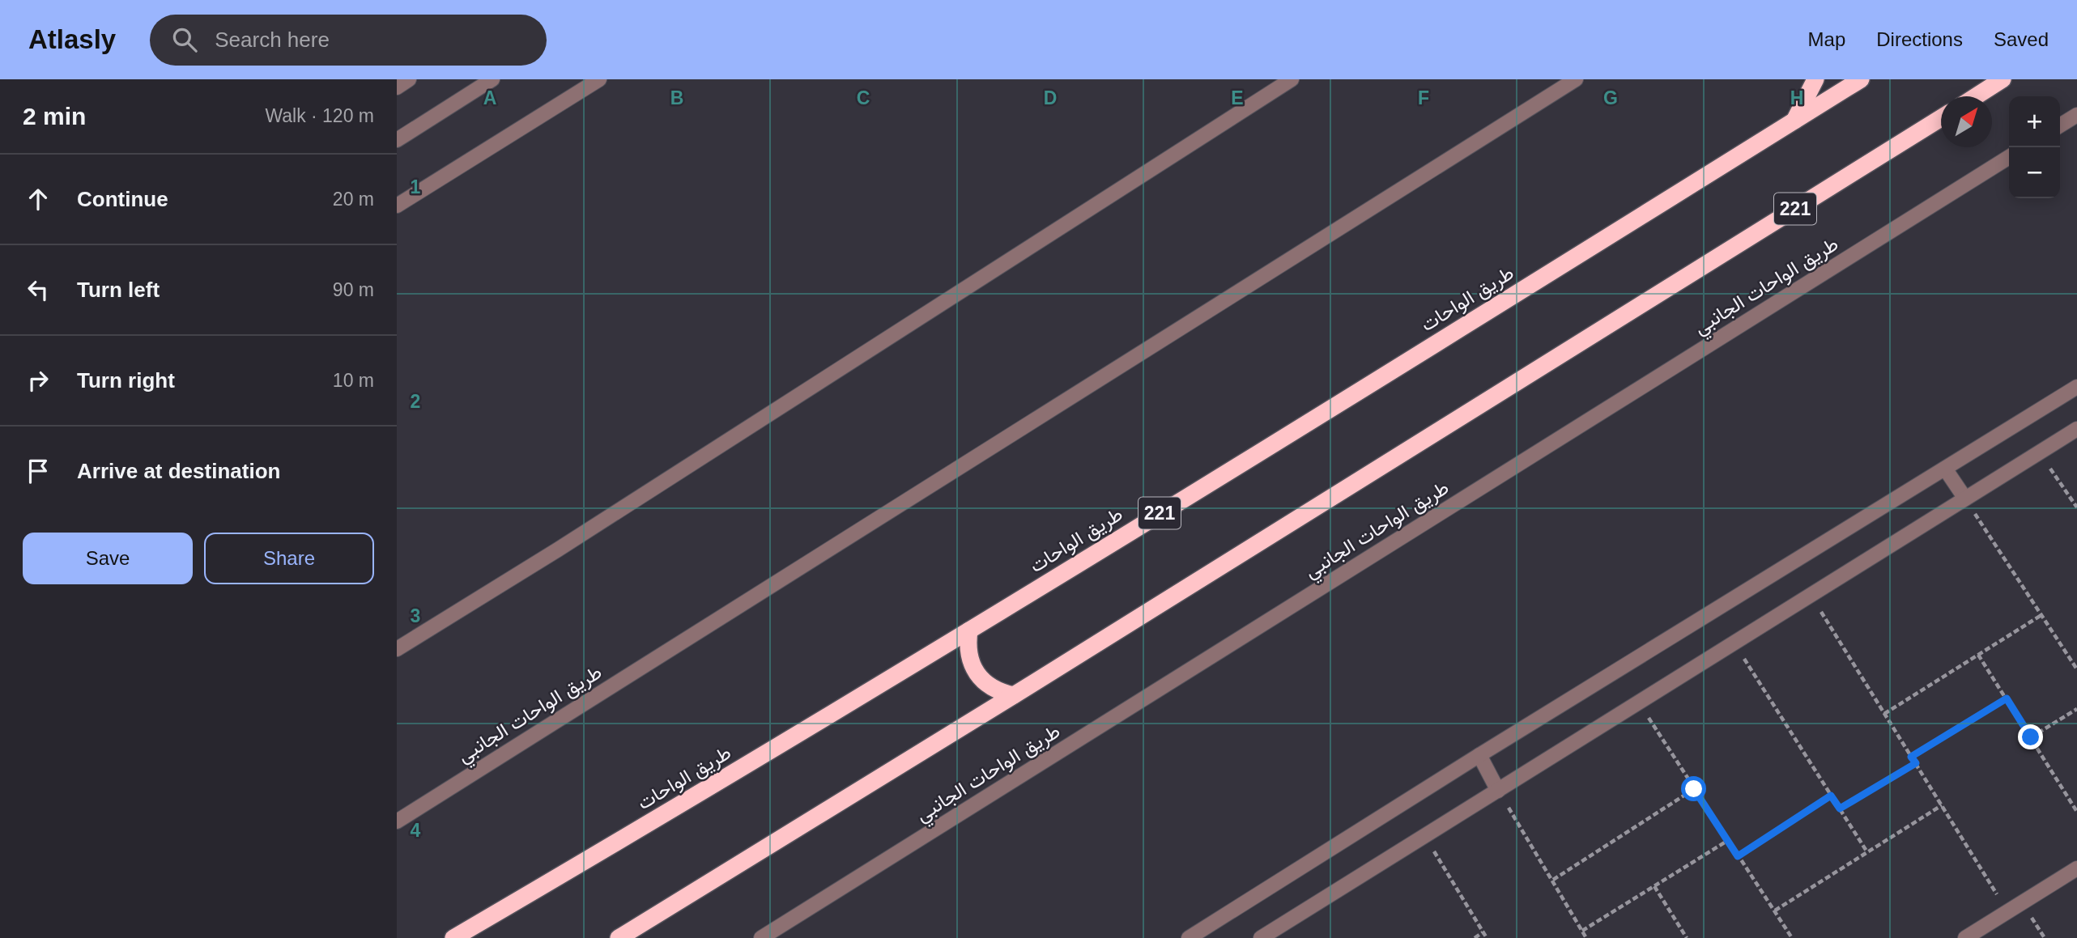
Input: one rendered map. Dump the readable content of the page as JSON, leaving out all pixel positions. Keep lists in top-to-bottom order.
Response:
{
  "streets": {
    "highway": ["221", "طريق الواحات"],
    "street": ["طريق الواحات الجانبي"]
  },
  "north": "top right",
  "page": {
    "header": "Atlasly",
    "search": "Search here",
    "nav": ["Map", "Directions", "Saved"],
    "heading": ["2 min", "Walk · 120 m"],
    "map_buttons": ["+", "−"],
    "list": [
      ["Continue", "20 m"],
      ["Turn left", "90 m"],
      ["Turn right", "10 m"],
      "Arrive at destination"
    ],
    "buttons": ["Save", "Share"]
  },
  "grid": {
    "columns": [
      "A",
      "B",
      "C",
      "D",
      "E",
      "F",
      "G",
      "H"
    ],
    "rows": [
      "1",
      "2",
      "3",
      "4"
    ]
  }
}
